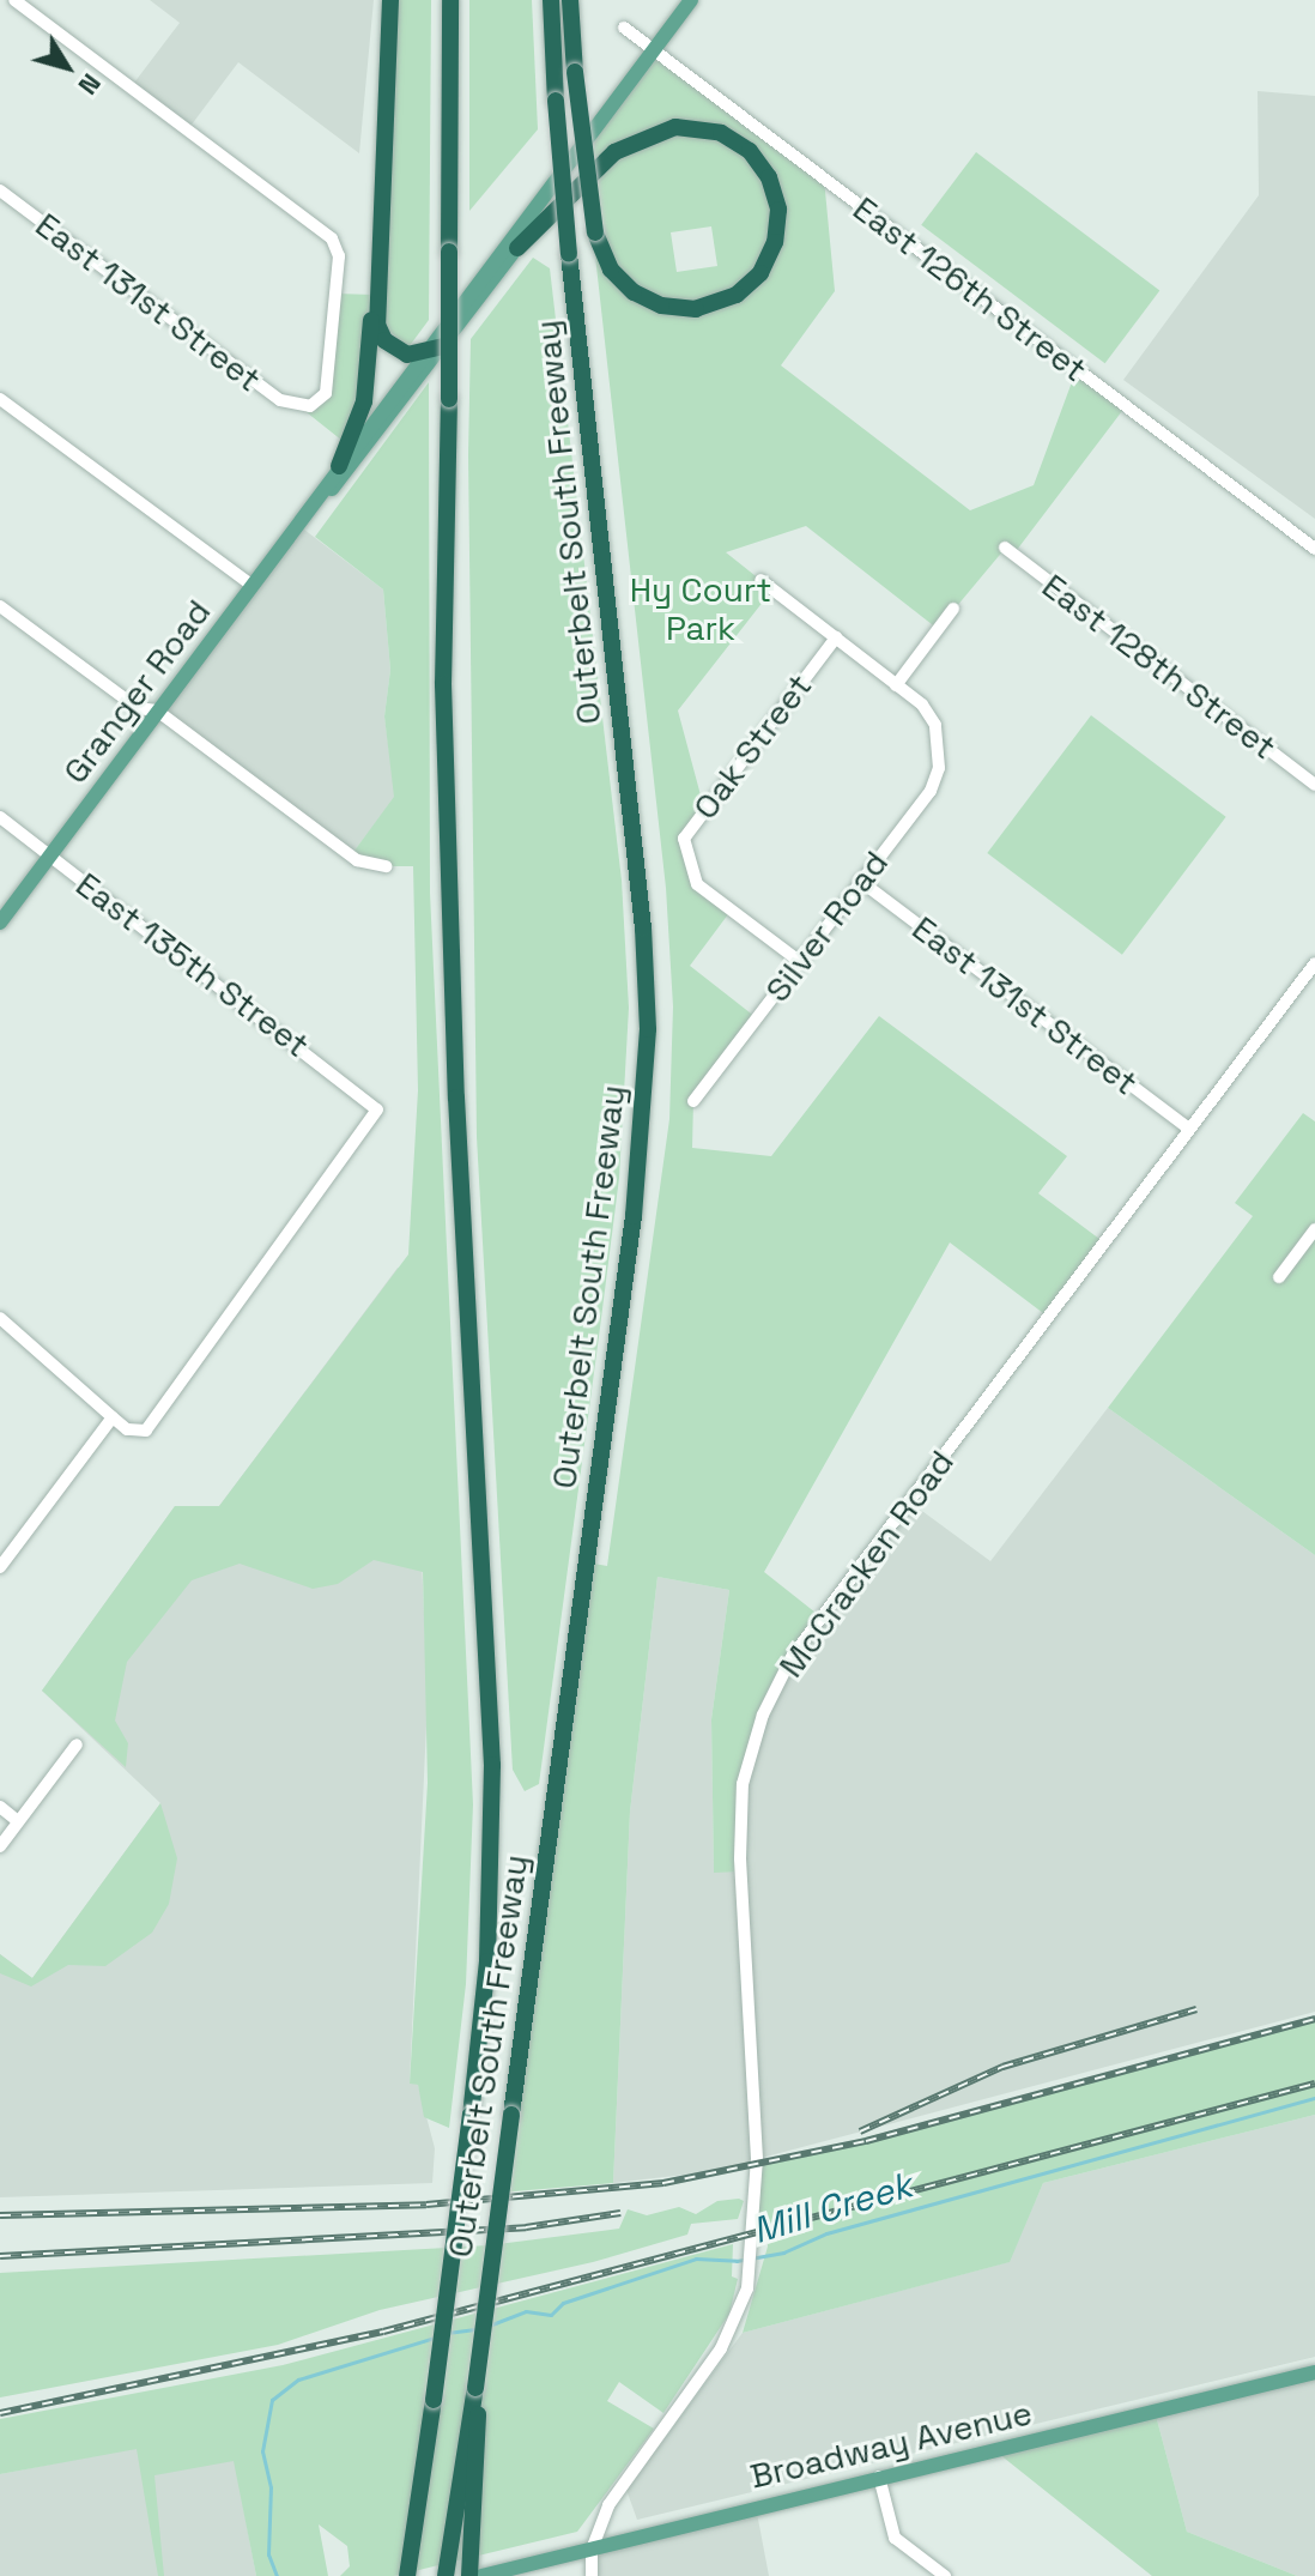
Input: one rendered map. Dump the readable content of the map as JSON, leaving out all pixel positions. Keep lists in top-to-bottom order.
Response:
{
  "streets": {
    "highway": ["Outerbelt South Freeway"],
    "main road": ["Granger Road", "Broadway Avenue"],
    "street": [
      "East 126th Street",
      "East 131st Street",
      "East 128th Street",
      "Oak Street",
      "Silver Road",
      "East 135th Street",
      "McCracken Road"
    ]
  },
  "crossings": [
    ["East 126th Street", "Granger Road"],
    ["East 131st Street", "Silver Road"],
    ["East 131st Street", "McCracken Road"],
    ["Granger Road", "East 135th Street"],
    ["Oak Street", "Silver Road"],
    ["McCracken Road", "Broadway Avenue"]
  ],
  "water": ["Mill Creek"],
  "parks": ["Hy Court Park"],
  "north": "bottom right"
}
